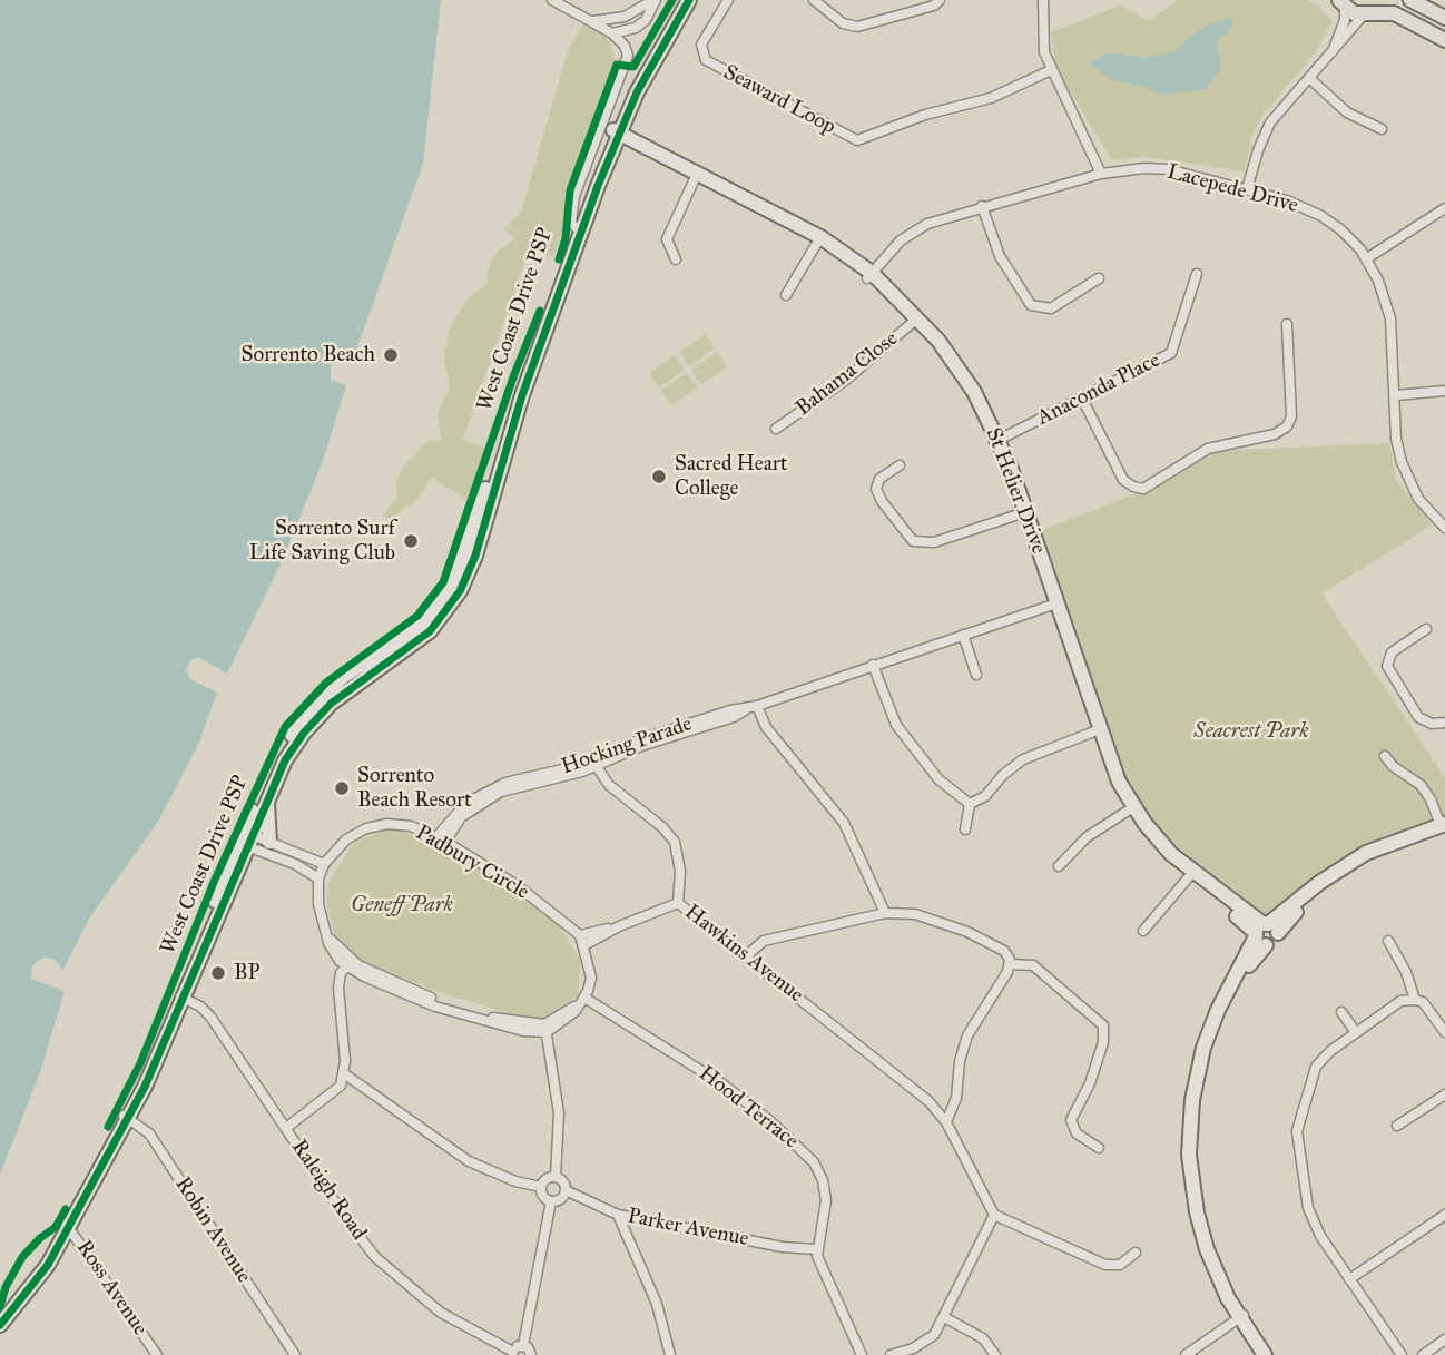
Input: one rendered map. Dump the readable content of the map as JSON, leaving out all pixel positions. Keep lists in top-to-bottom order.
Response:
{
  "streets": {
    "main road": ["St Helier Drive"],
    "street": [
      "Seaward Loop",
      "Lacepede Drive",
      "Bahama Close",
      "Anaconda Place",
      "Hocking Parade",
      "Padbury Circle",
      "Hawkins Avenue",
      "Hood Terrace",
      "Raleigh Road",
      "Parker Avenue",
      "Robin Avenue",
      "Ross Avenue"
    ],
    "cycle path": ["West Coast Drive PSP"]
  },
  "crossings": [
    ["Lacepede Drive", "St Helier Drive"],
    ["Bahama Close", "St Helier Drive"],
    ["Anaconda Place", "St Helier Drive"],
    ["St Helier Drive", "Hocking Parade"],
    ["Hocking Parade", "Padbury Circle"],
    ["Hocking Parade", "Hawkins Avenue"],
    ["Hood Terrace", "Parker Avenue"]
  ],
  "parks": ["Seacrest Park", "Geneff Park"],
  "places": [
    "Sorrento Beach",
    "Sacred Heart College",
    "Sorrento Surf Life Saving Club",
    "Sorrento Beach Resort",
    "BP"
  ]
}
